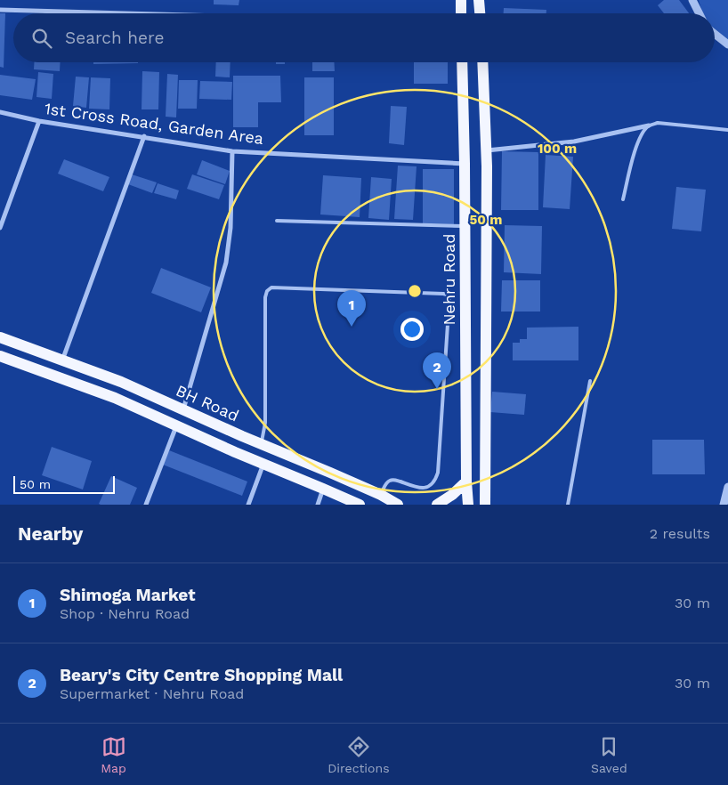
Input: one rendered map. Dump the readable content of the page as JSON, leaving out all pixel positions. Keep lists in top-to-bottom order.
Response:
{
  "streets": {
    "main road": ["Nehru Road", "BH Road"],
    "street": ["1st Cross Road, Garden Area"]
  },
  "crossings": [
    ["1st Cross Road, Garden Area", "Nehru Road"]
  ],
  "scale_bar": "50 m",
  "page": {
    "search": "Search here",
    "pins": ["1", "2"],
    "scale": "50 m",
    "heading": ["Nearby", "2 results"],
    "list": [
      {
        "mark": "1",
        "name": "Shimoga Market",
        "note": "Shop · Nehru Road",
        "value": "30 m"
      },
      {
        "mark": "2",
        "name": "Beary's City Centre Shopping Mall",
        "note": "Supermarket · Nehru Road",
        "value": "30 m"
      }
    ],
    "nav": ["Map", "Directions", "Saved"]
  },
  "rings": ["100 m", "50 m"]
}
